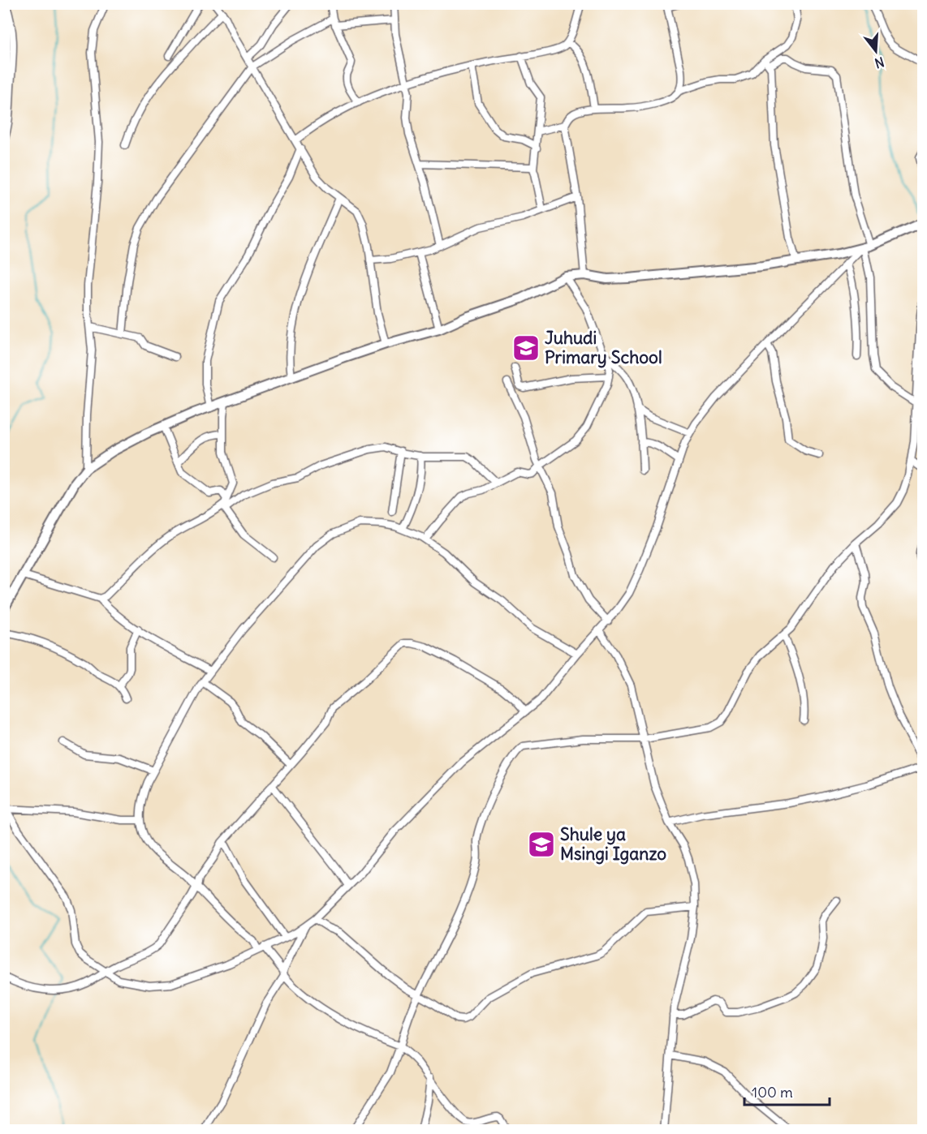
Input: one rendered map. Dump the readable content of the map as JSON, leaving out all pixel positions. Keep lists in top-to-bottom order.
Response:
{
  "places": {
    "school or university": ["Juhudi Primary School", "Shule ya Msingi Iganzo"]
  },
  "scale_bar": "100 m",
  "north": "bottom"
}
